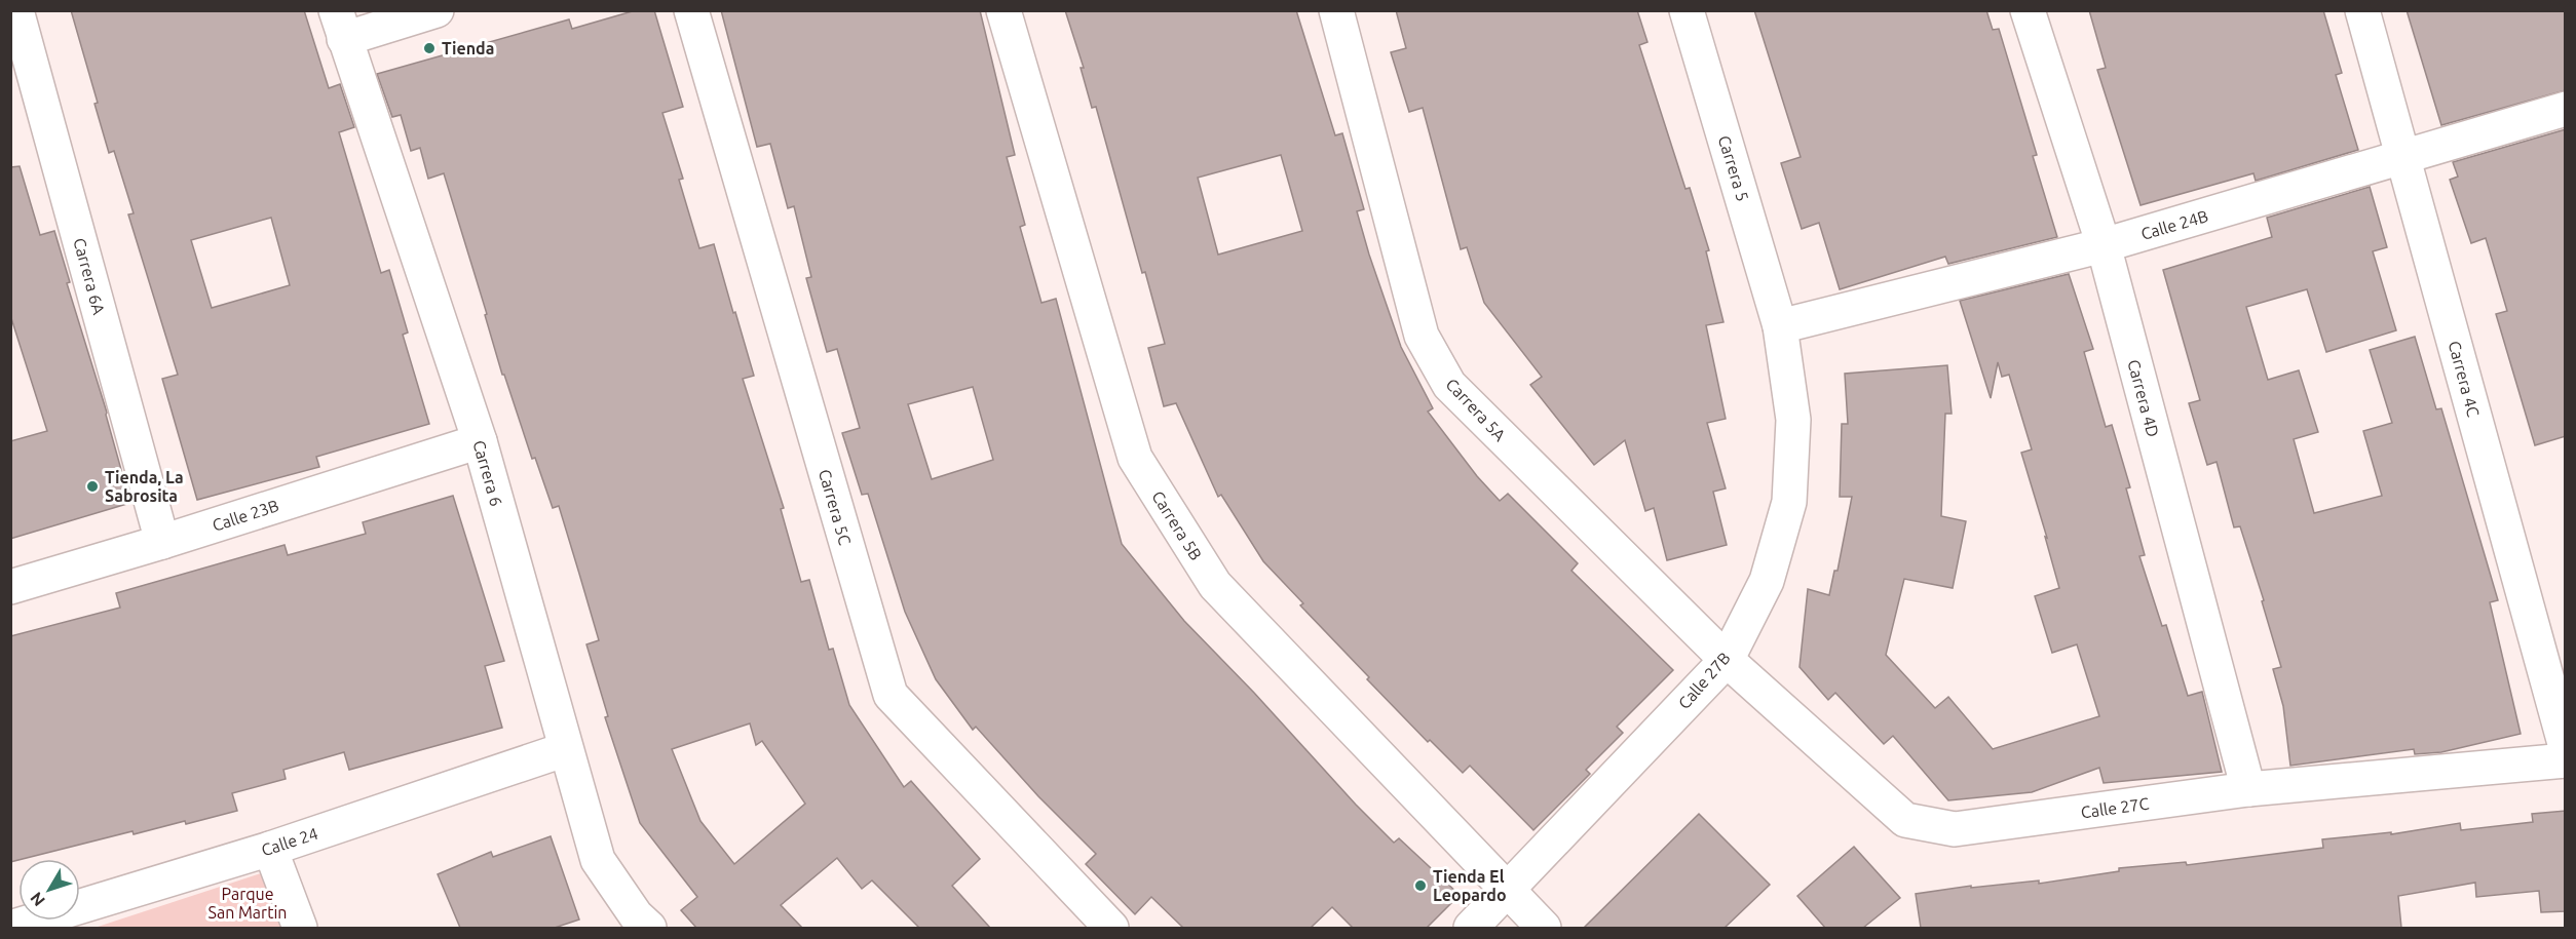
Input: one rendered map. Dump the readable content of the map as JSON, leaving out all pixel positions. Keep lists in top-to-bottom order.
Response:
{
  "streets": {
    "street": [
      "Carrera 5",
      "Calle 24B",
      "Carrera 6A",
      "Carrera 4C",
      "Carrera 4D",
      "Carrera 5A",
      "Carrera 6",
      "Carrera 5C",
      "Calle 23B",
      "Carrera 5B",
      "Calle 27B",
      "Calle 27C",
      "Calle 24"
    ]
  },
  "crossings": [
    ["Carrera 5", "Calle 24B"],
    ["Carrera 5", "Calle 27B"],
    ["Calle 24B", "Carrera 4C"],
    ["Calle 24B", "Carrera 4D"],
    ["Calle 24B", "Calle 27B"],
    ["Carrera 6A", "Calle 23B"],
    ["Carrera 4D", "Calle 27C"],
    ["Carrera 5A", "Calle 27B"],
    ["Carrera 5A", "Calle 27C"],
    ["Carrera 6", "Calle 23B"],
    ["Carrera 6", "Calle 24"],
    ["Carrera 5B", "Calle 27B"],
    ["Calle 27B", "Calle 27C"]
  ],
  "parks": ["Parque San Martin"],
  "places": ["Tienda", "Tienda, La Sabrosita", "Tienda El Leopardo"],
  "north": "bottom left"
}
